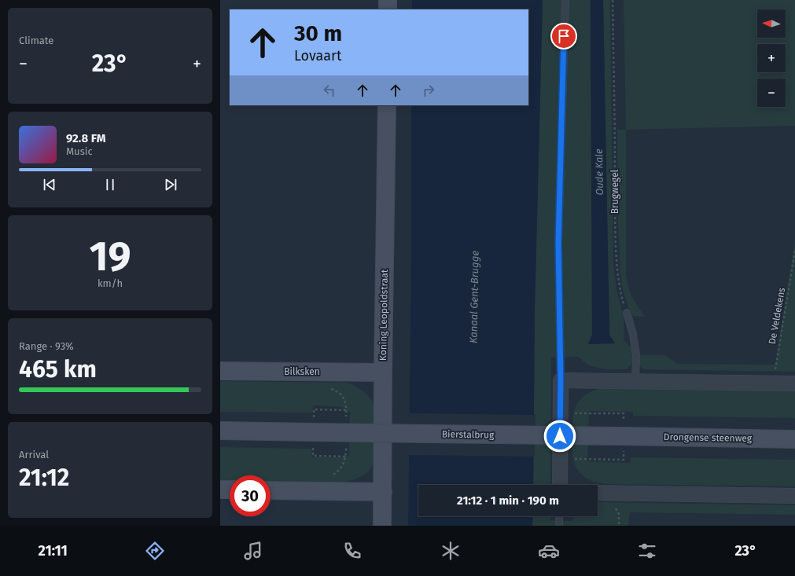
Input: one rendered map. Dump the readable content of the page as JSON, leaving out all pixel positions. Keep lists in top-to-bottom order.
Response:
{
  "streets": {
    "street": [
      "Koning Leopoldstraat",
      "Bilksken",
      "Bierstalbrug",
      "Drongense steenweg"
    ],
    "path": ["Brugwegel", "De Veldekens"]
  },
  "crossings": [
    ["Koning Leopoldstraat", "Bilksken"],
    ["Bierstalbrug", "Drongense steenweg"]
  ],
  "water": ["Oude Kale", "Kanaal Gent-Brugge"],
  "north": "left",
  "page": {
    "tile": [
      "Climate",
      ["19", "km/h"],
      ["Range · 93%", "465 km"],
      ["Arrival", "21:12"]
    ],
    "map_buttons": ["+", "−"],
    "turn": ["30 m", "Lovaart"],
    "heat": ["−", "23°", "+"],
    "song": ["92.8 FM", "Music"],
    "limit": "30",
    "trip": "21:12 · 1 min · 190 m",
    "tabs": ["21:11", "23°"]
  }
}
